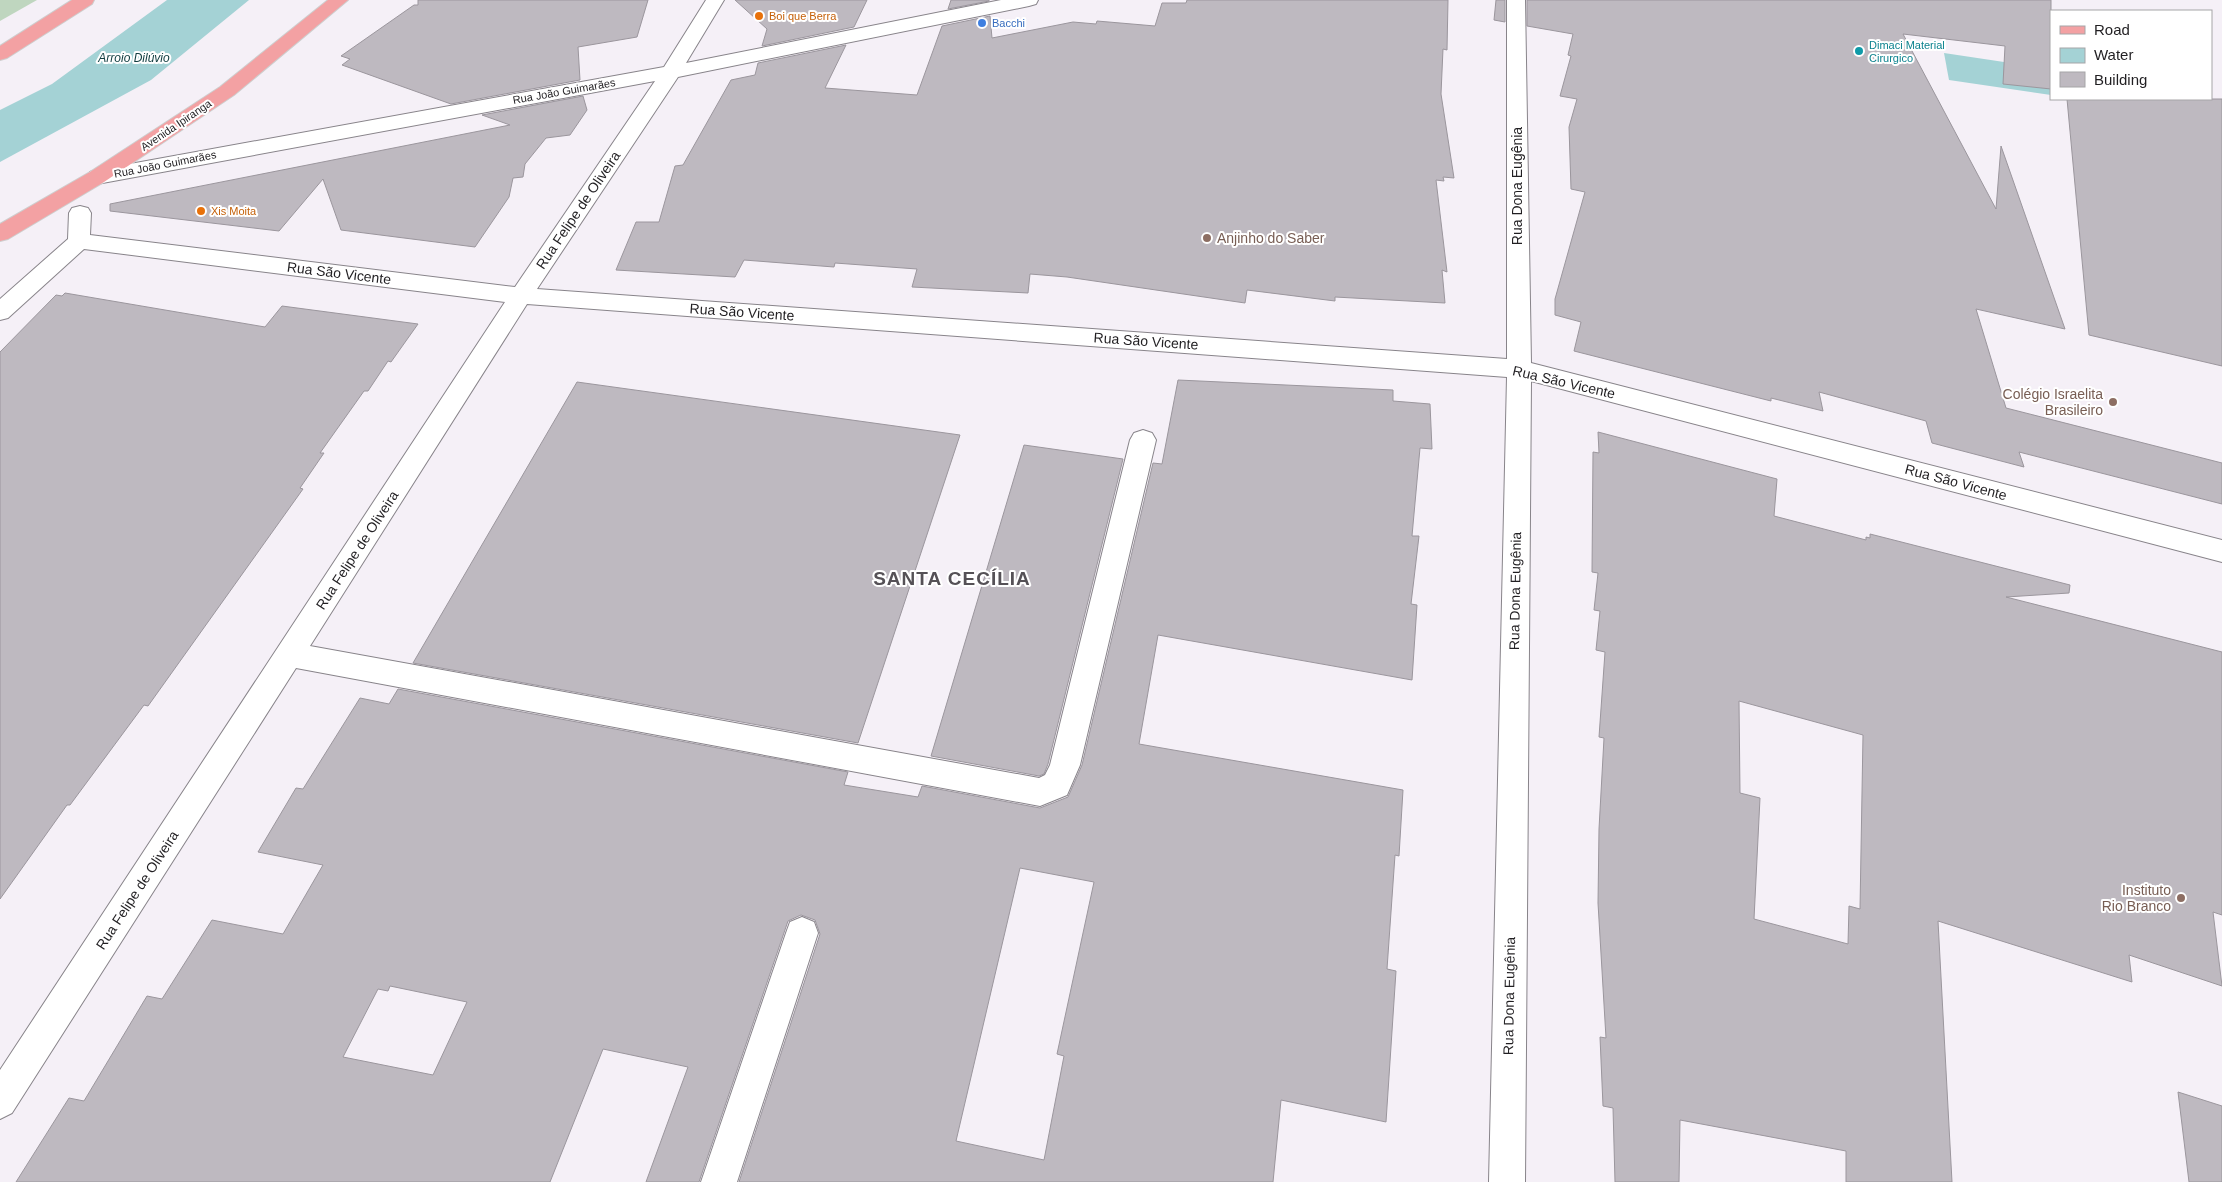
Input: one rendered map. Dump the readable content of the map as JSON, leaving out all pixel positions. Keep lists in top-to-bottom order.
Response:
{
  "streets": {
    "main road": ["Avenida Ipiranga"],
    "street": [
      "Rua João Guimarães",
      "Rua Dona Eugênia",
      "Rua Felipe de Oliveira",
      "Rua São Vicente"
    ]
  },
  "crossings": [
    ["Rua João Guimarães", "Avenida Ipiranga"],
    ["Rua João Guimarães", "Rua Felipe de Oliveira"],
    ["Rua Dona Eugênia", "Rua São Vicente"],
    ["Rua Felipe de Oliveira", "Rua São Vicente"]
  ],
  "districts": ["SANTA CECÍLIA"],
  "water": ["Arroio Dilúvio"],
  "places": [
    "Boi que Berra",
    "Bacchi",
    "Dimaci Material Cirurgico",
    "Xis Moita",
    "Anjinho do Saber",
    "Colégio Israelita Brasileiro",
    "Instituto Rio Branco"
  ],
  "legend": ["Road", "Water", "Building"]
}
